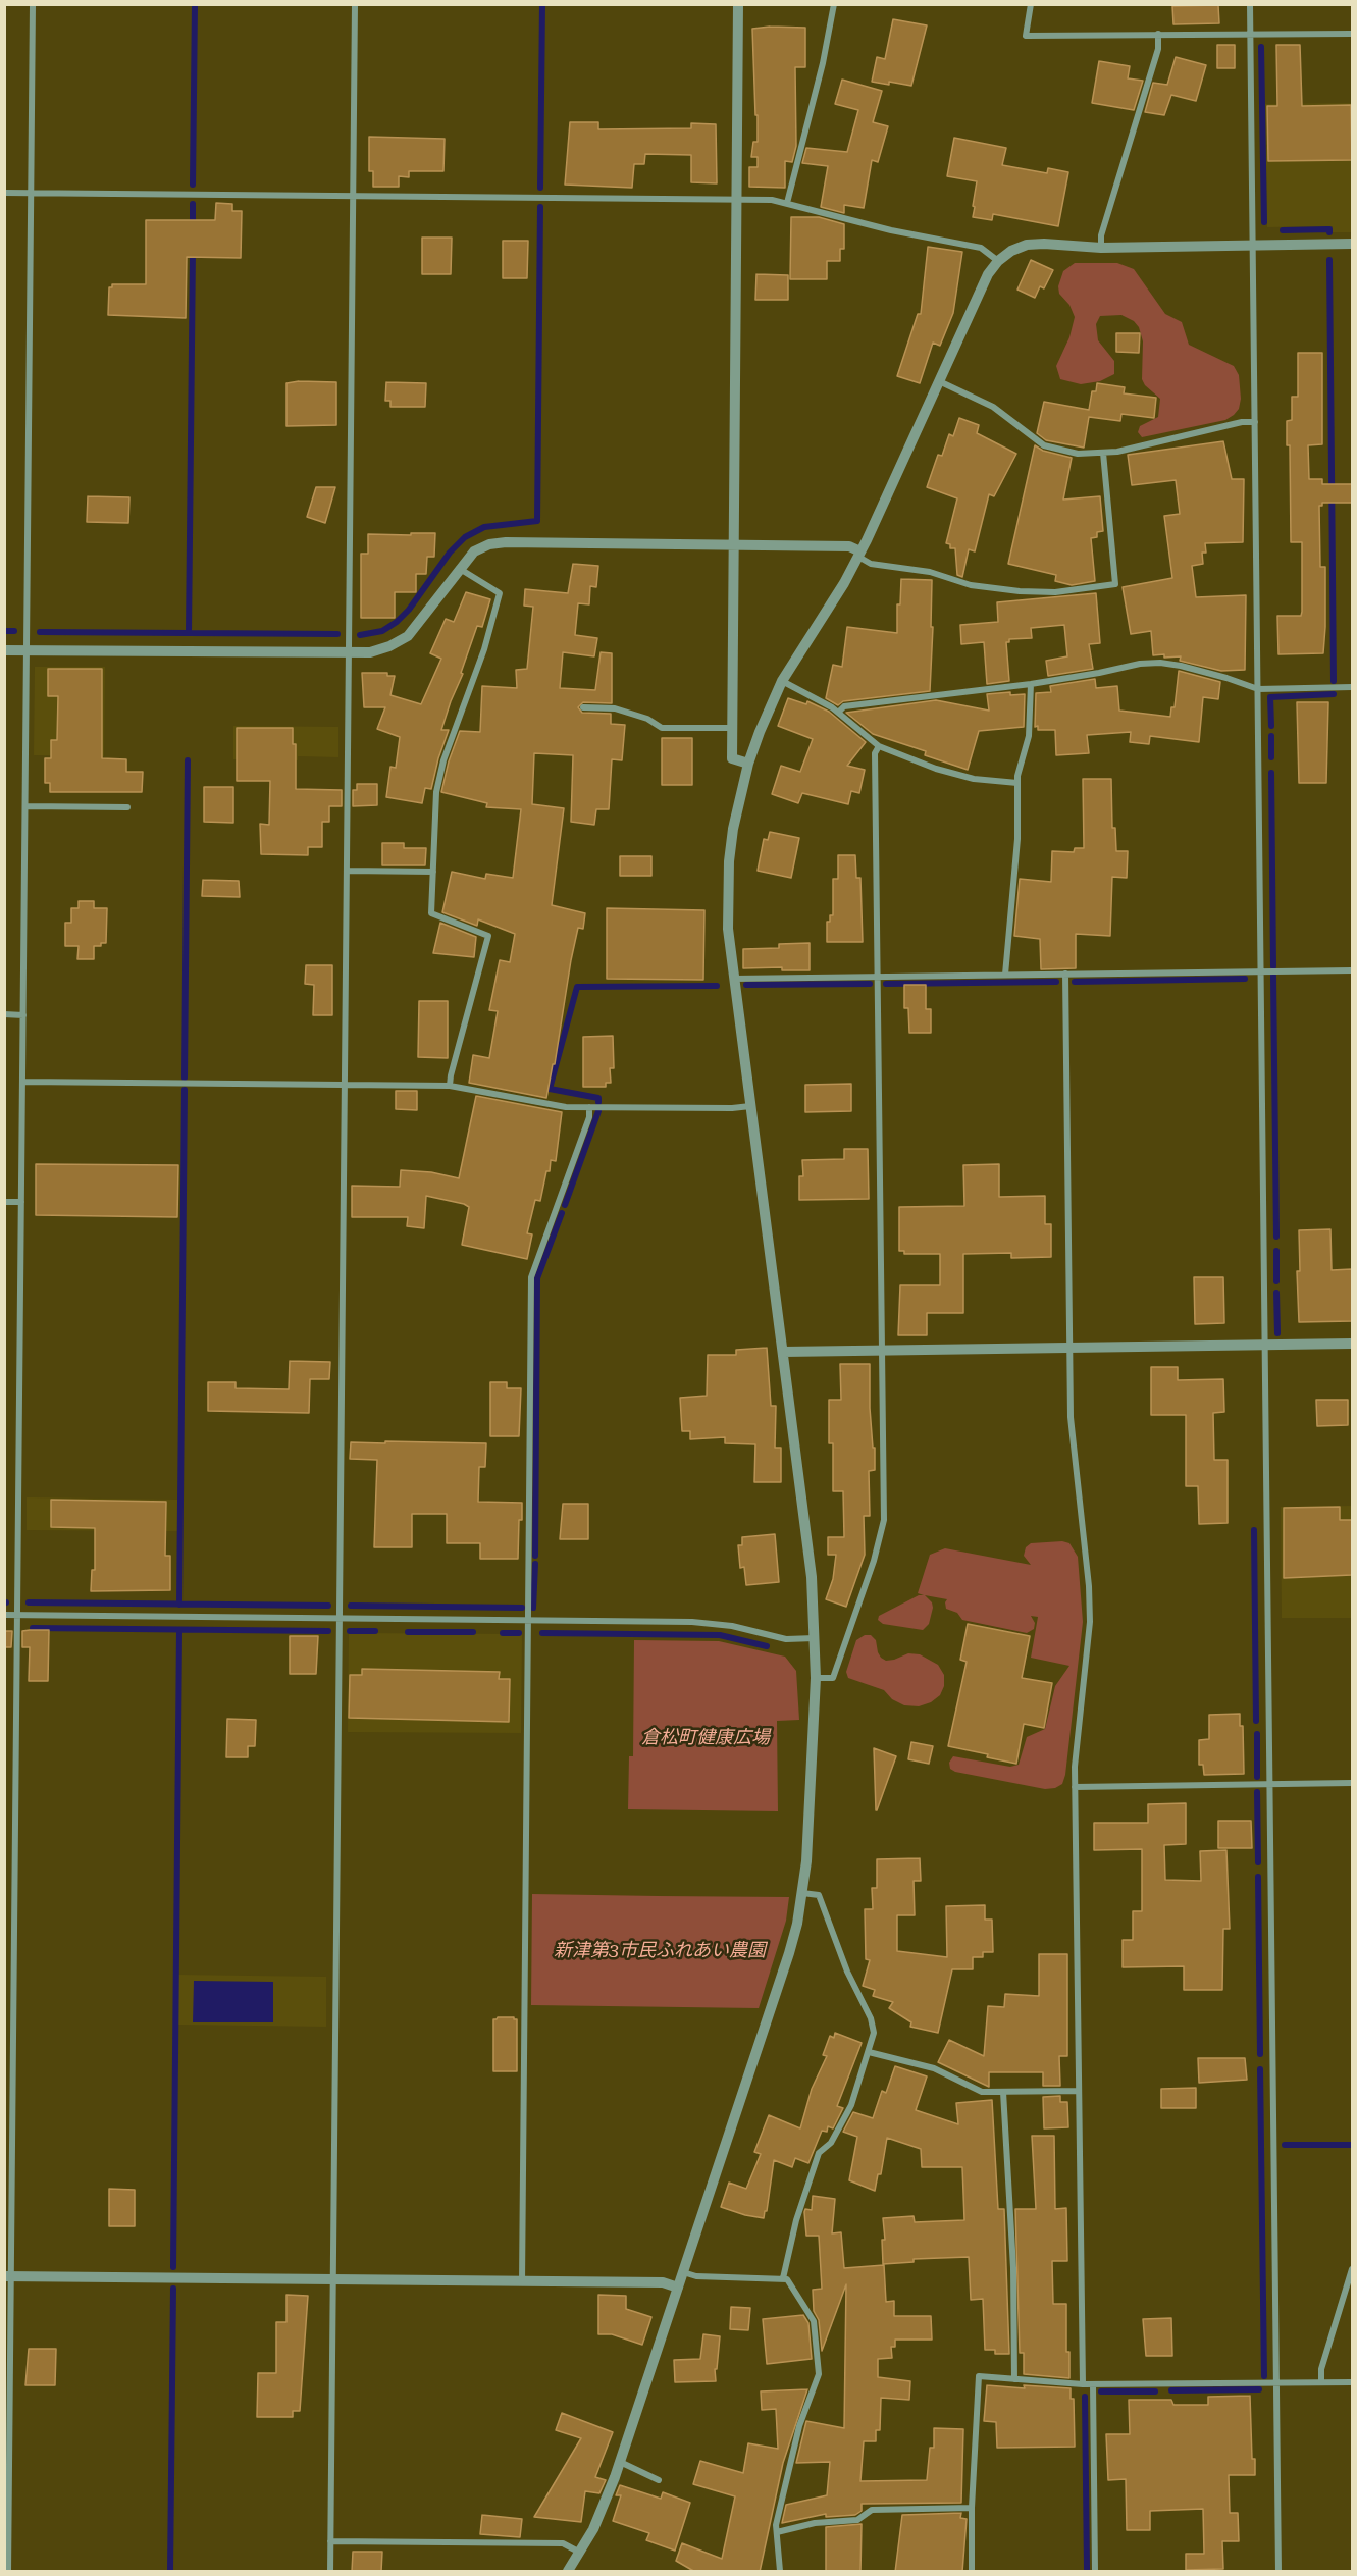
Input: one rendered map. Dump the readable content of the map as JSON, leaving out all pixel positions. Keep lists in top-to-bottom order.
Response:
{
  "parks": ["倉松町健康広場", "新津第3市民ふれあい農園"]
}
